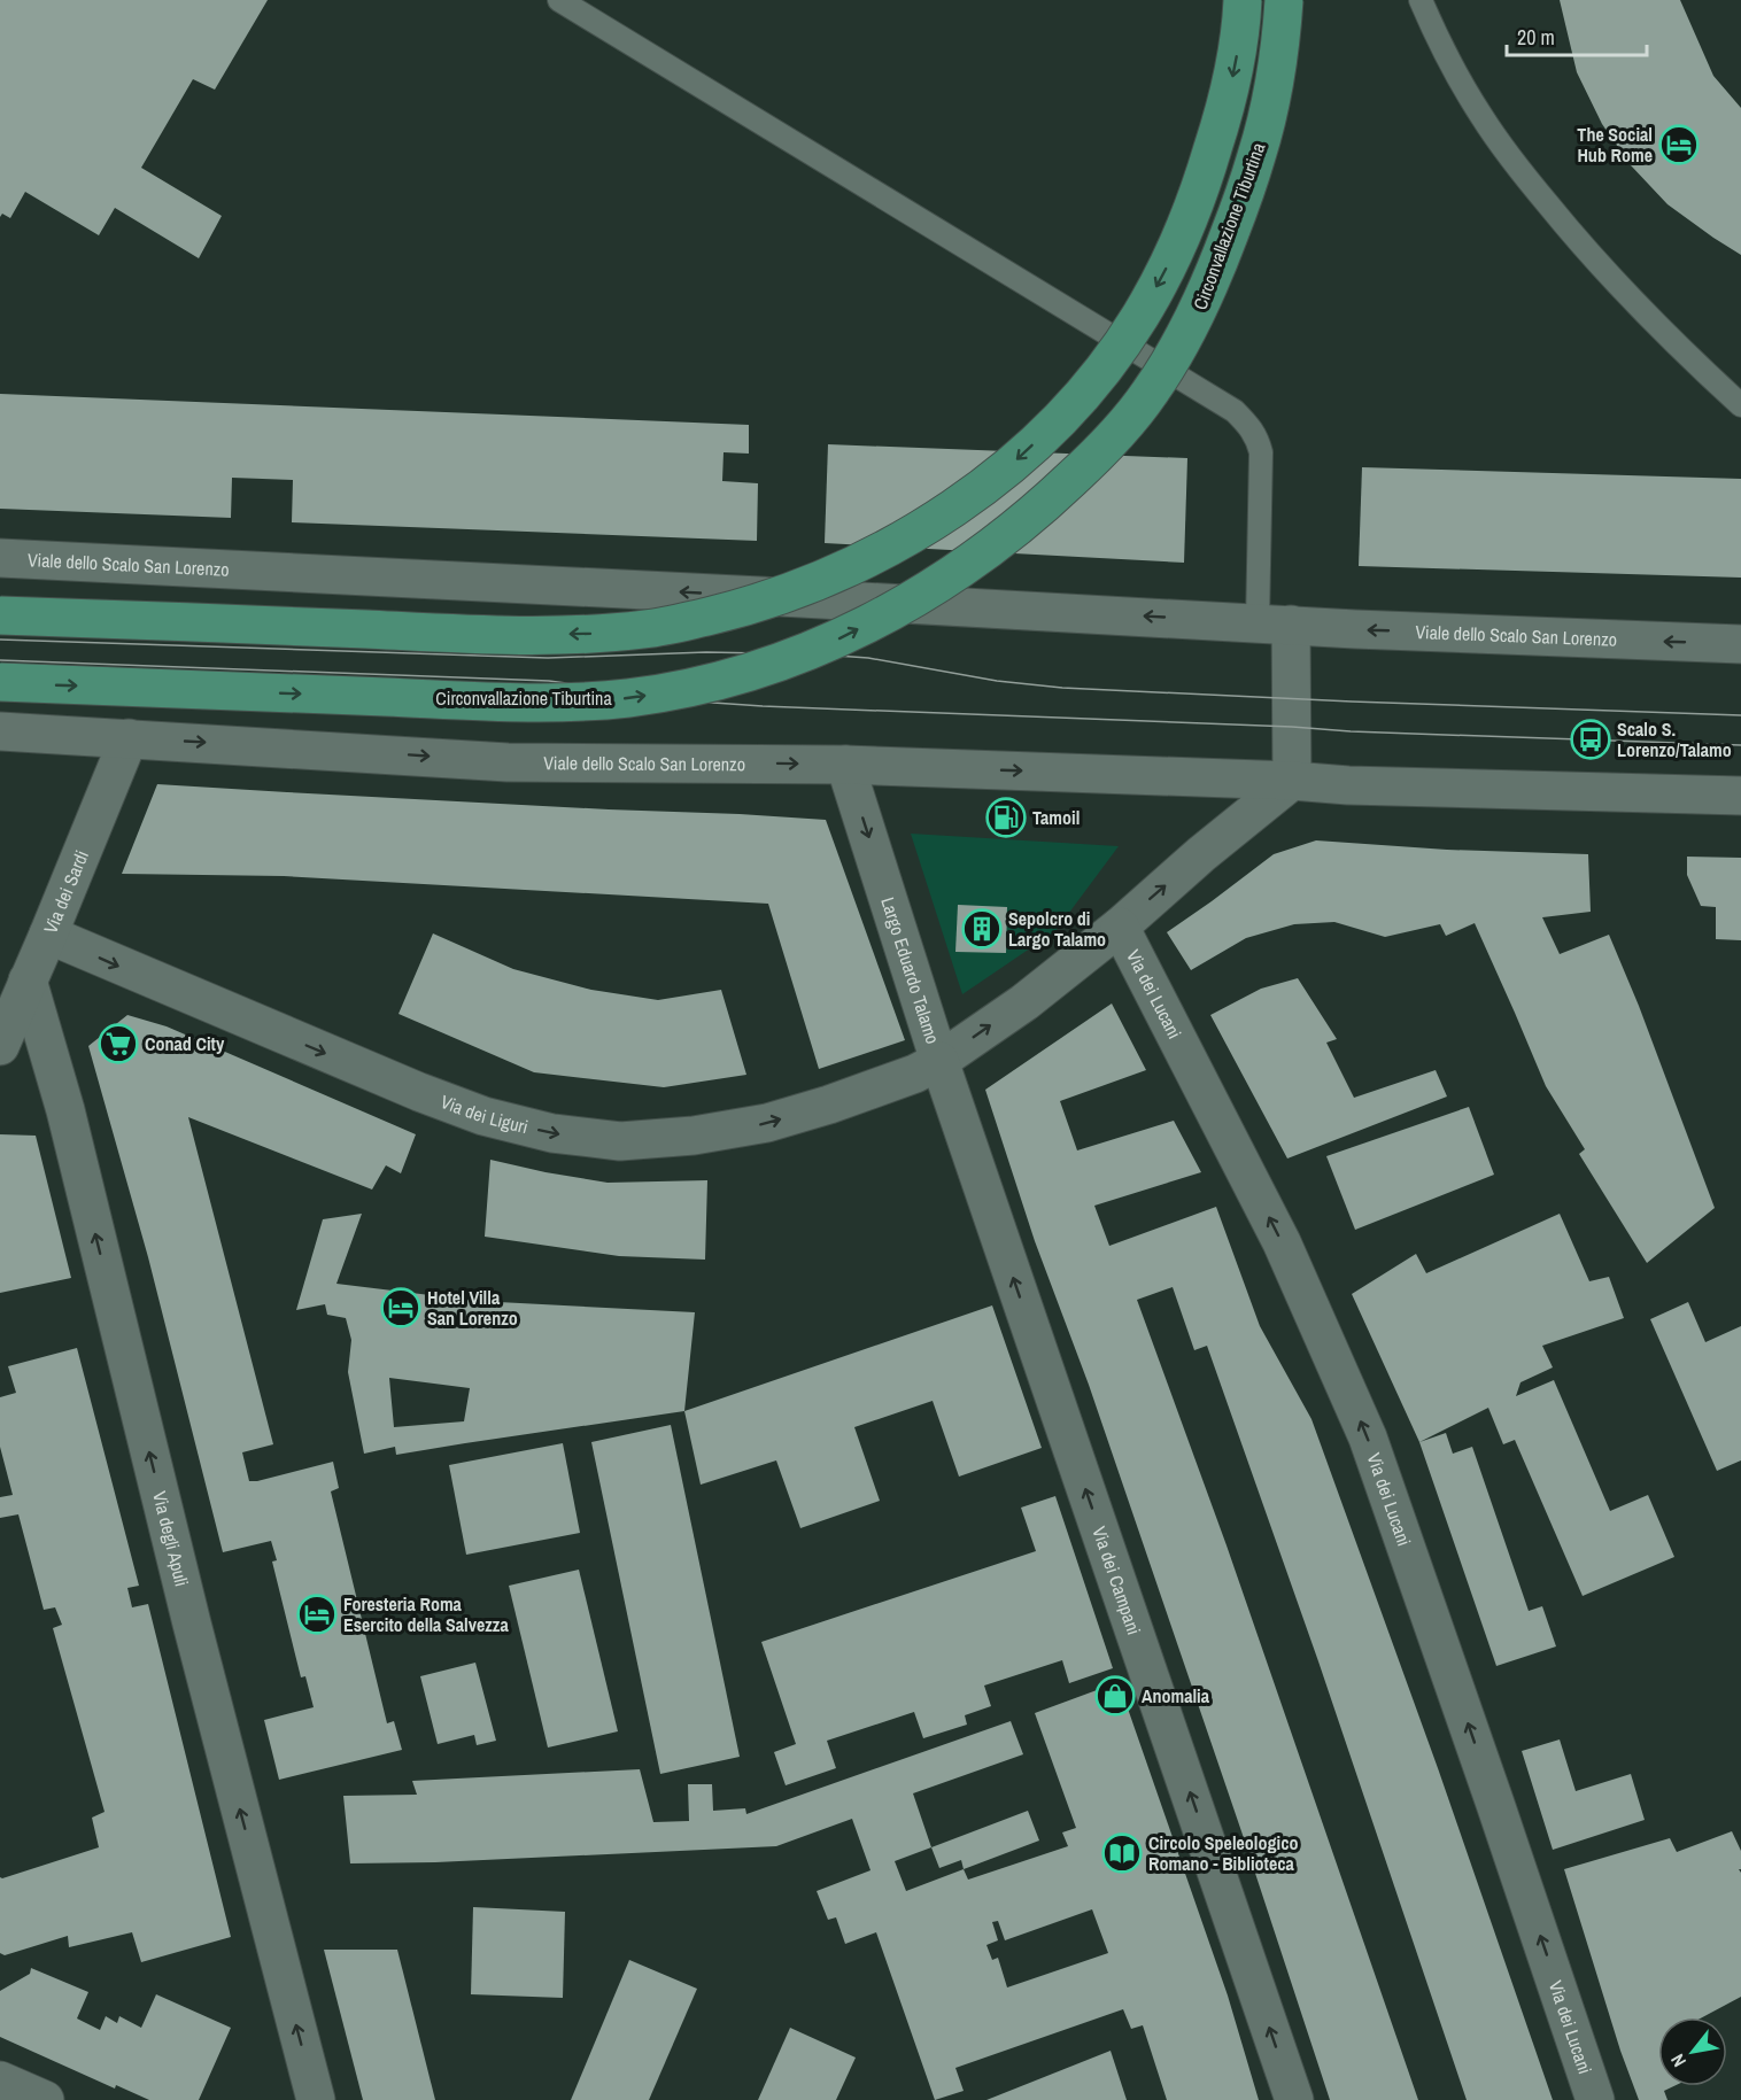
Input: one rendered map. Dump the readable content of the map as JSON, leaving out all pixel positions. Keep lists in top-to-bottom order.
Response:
{
  "streets": {
    "highway": ["Circonvallazione Tiburtina"],
    "street": [
      "Viale dello Scalo San Lorenzo",
      "Via dei Sardi",
      "Largo Eduardo Talamo",
      "Via dei Lucani",
      "Via dei Liguri",
      "Via degli Apuli",
      "Via dei Campani"
    ]
  },
  "crossings": [
    ["Viale dello Scalo San Lorenzo", "Via dei Sardi"],
    ["Viale dello Scalo San Lorenzo", "Largo Eduardo Talamo"],
    ["Via dei Sardi", "Via dei Liguri"],
    ["Via dei Sardi", "Via degli Apuli"],
    ["Largo Eduardo Talamo", "Via dei Lucani"],
    ["Largo Eduardo Talamo", "Via dei Liguri"],
    ["Largo Eduardo Talamo", "Via dei Campani"],
    ["Via dei Liguri", "Via dei Campani"]
  ],
  "one_way": [
    "Circonvallazione Tiburtina",
    "Via dei Lucani",
    "Via dei Liguri",
    "Via degli Apuli",
    "Via dei Campani"
  ],
  "places": {
    "hotel": ["The Social Hub Rome", "Hotel Villa San Lorenzo", "Foresteria Roma Esercito della Salvezza"],
    "bus stop": ["Scalo S. Lorenzo/Talamo"],
    "fuel station": ["Tamoil"],
    "building": ["Sepolcro di Largo Talamo"],
    "supermarket": ["Conad City"],
    "shop": ["Anomalia"],
    "library": ["Circolo Speleologico Romano - Biblioteca"]
  },
  "scale_bar": "20 m",
  "north": "bottom left"
}
